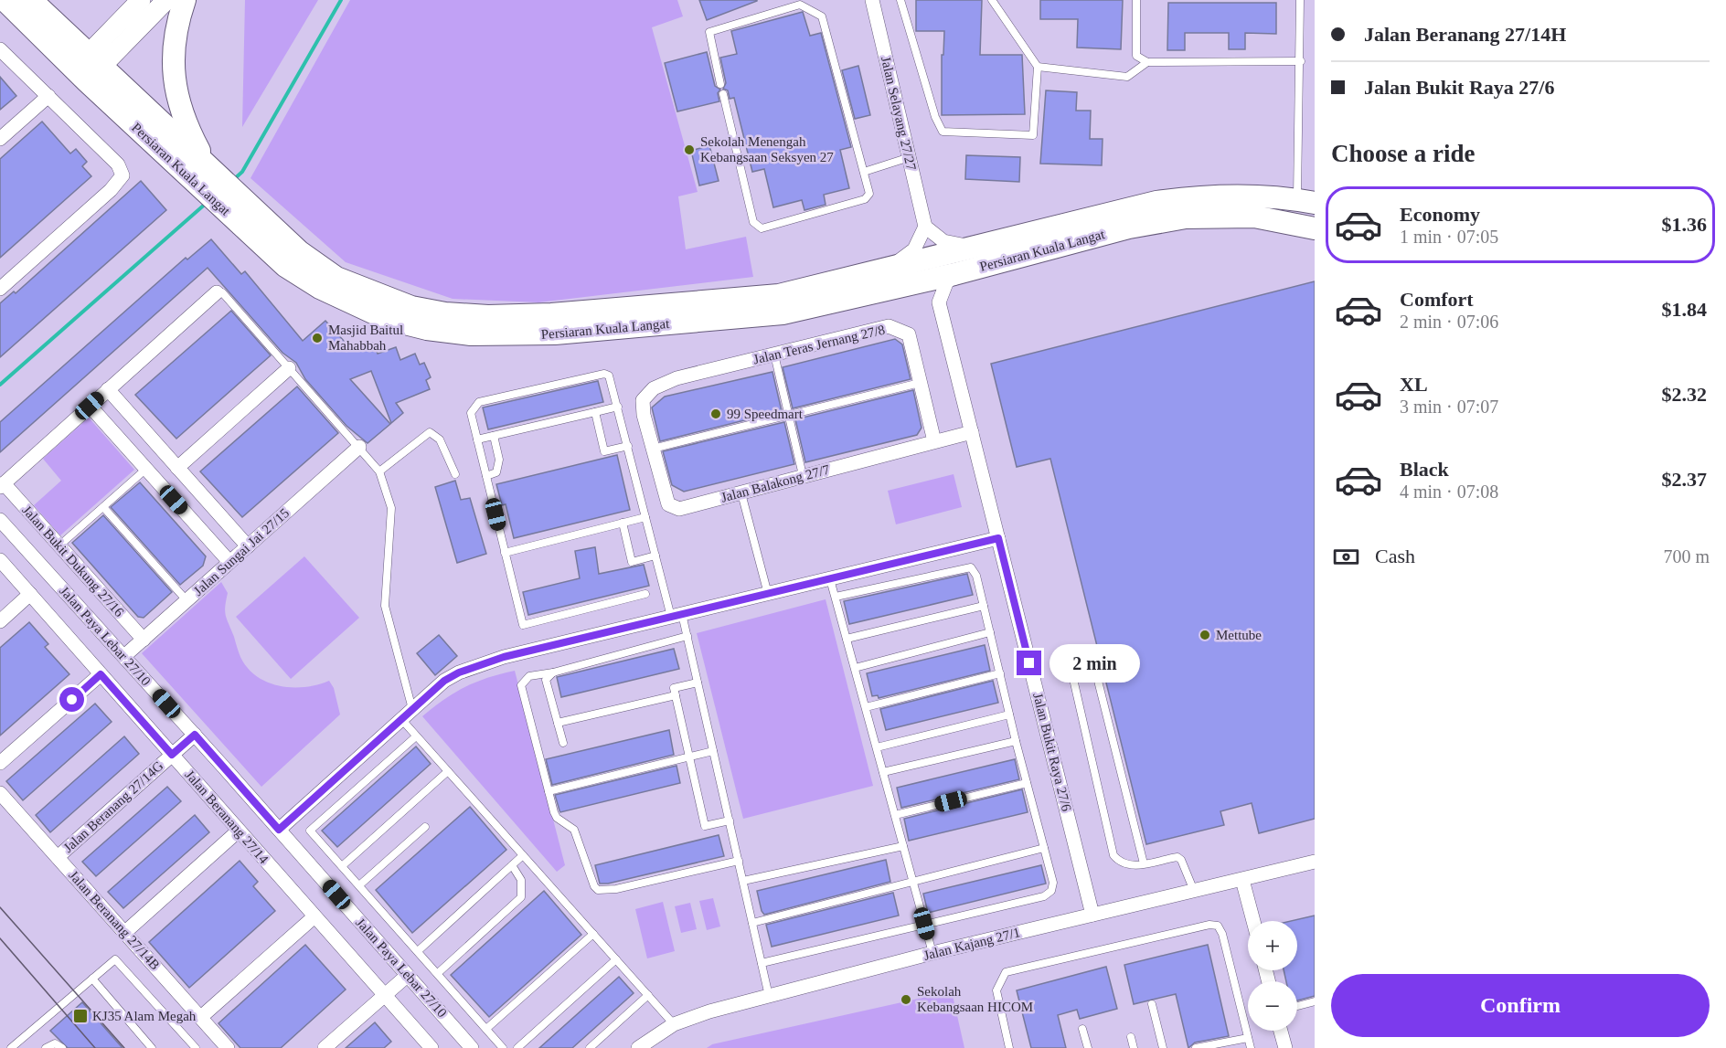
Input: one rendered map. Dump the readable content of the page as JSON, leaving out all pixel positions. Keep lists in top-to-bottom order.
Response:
{
  "streets": {
    "main road": ["Persiaran Kuala Langat"],
    "street": [
      "Jalan Selayang 27/27",
      "Jalan Teras Jernang 27/8",
      "Jalan Balakong 27/7",
      "Jalan Sungai Jai 27/15",
      "Jalan Bukit Dukung 27/16",
      "Jalan Paya Lebar 27/10",
      "Jalan Bukit Raya 27/6",
      "Jalan Beranang 27/14G",
      "Jalan Beranang 27/14",
      "Jalan Beranang 27/14B",
      "Jalan Kajang 27/1"
    ]
  },
  "crossings": [
    ["Jalan Teras Jernang 27/8", "Jalan Balakong 27/7"],
    ["Jalan Balakong 27/7", "Jalan Bukit Raya 27/6"],
    ["Jalan Sungai Jai 27/15", "Jalan Bukit Dukung 27/16"],
    ["Jalan Sungai Jai 27/15", "Jalan Paya Lebar 27/10"],
    ["Jalan Paya Lebar 27/10", "Jalan Beranang 27/14G"],
    ["Jalan Bukit Raya 27/6", "Jalan Kajang 27/1"],
    ["Jalan Beranang 27/14G", "Jalan Beranang 27/14"],
    ["Jalan Beranang 27/14G", "Jalan Beranang 27/14B"]
  ],
  "places": {
    "other": [
      "Sekolah Menengah Kebangsaan Seksyen 27",
      "Masjid Baitul Mahabbah",
      "99 Speedmart",
      "Mettube",
      "Sekolah Kebangsaan HICOM"
    ],
    "transit": ["KJ35 Alam Megah"]
  },
  "page": {
    "banner": ["Jalan Beranang 27/14H", "Jalan Bukit Raya 27/6"],
    "heading": "Choose a ride",
    "list": [
      {
        "name": "Economy",
        "note": "1 min · 07:05",
        "value": "$1.36"
      },
      {
        "name": "Comfort",
        "note": "2 min · 07:06",
        "value": "$1.84"
      },
      {
        "name": "XL",
        "note": "3 min · 07:07",
        "value": "$2.32"
      },
      {
        "name": "Black",
        "note": "4 min · 07:08",
        "value": "$2.37"
      }
    ],
    "pay": ["Cash", "700 m"],
    "bubble": "2 min",
    "map_buttons": ["+", "−"],
    "buttons": "Confirm"
  }
}
